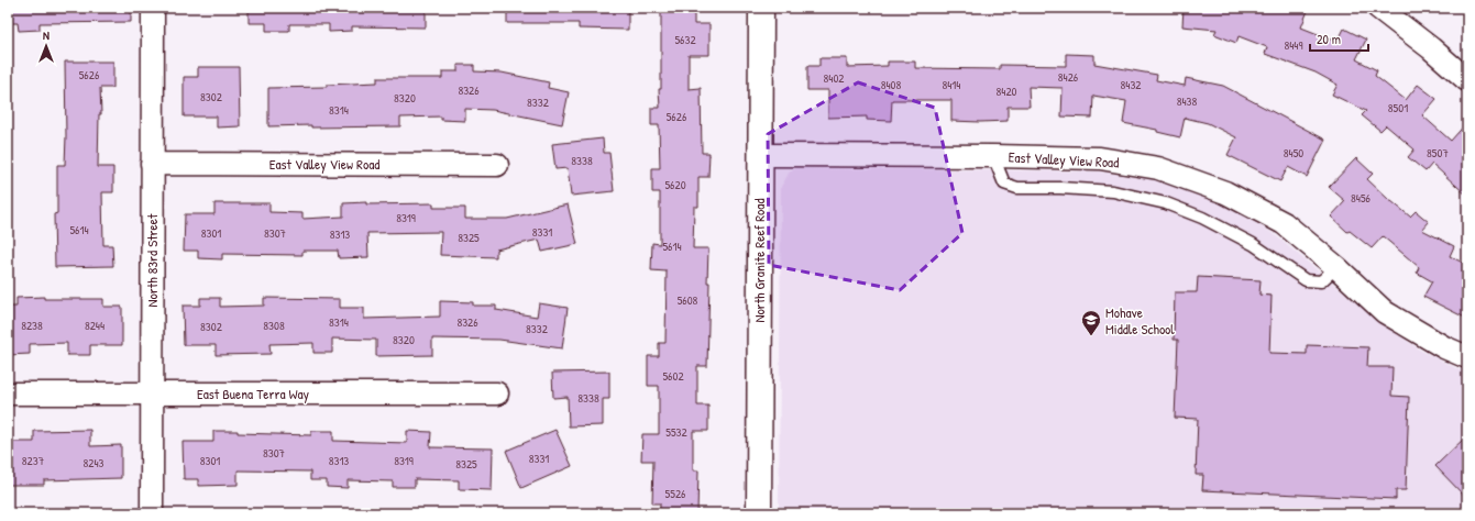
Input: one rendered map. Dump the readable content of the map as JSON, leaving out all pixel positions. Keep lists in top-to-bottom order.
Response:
{
  "streets": {
    "street": [
      "East Valley View Road",
      "North 83rd Street",
      "North Granite Reef Road",
      "East Buena Terra Way"
    ]
  },
  "crossings": [
    ["East Valley View Road", "North 83rd Street"],
    ["East Valley View Road", "North Granite Reef Road"],
    ["North 83rd Street", "East Buena Terra Way"]
  ],
  "places": {
    "school or university": ["Mohave Middle School"]
  },
  "house_numbers": [
    "5632",
    "8449",
    "5626",
    "8426",
    "8402",
    "8408",
    "8414",
    "8432",
    "8326",
    "8420",
    "8302",
    "8320",
    "8438",
    "8332",
    "8501",
    "8314",
    "5626",
    "8450",
    "8507",
    "8338",
    "5620",
    "8456",
    "8319",
    "5614",
    "8331",
    "8301",
    "8307",
    "8313",
    "8325",
    "5614",
    "5608",
    "8314",
    "8326",
    "8238",
    "8244",
    "8308",
    "8302",
    "8332",
    "8320",
    "5602",
    "8338",
    "5532",
    "8307",
    "8331",
    "8237",
    "8301",
    "8313",
    "8319",
    "8243",
    "8325",
    "5526"
  ],
  "scale_bar": "20 m",
  "north": "top"
}
